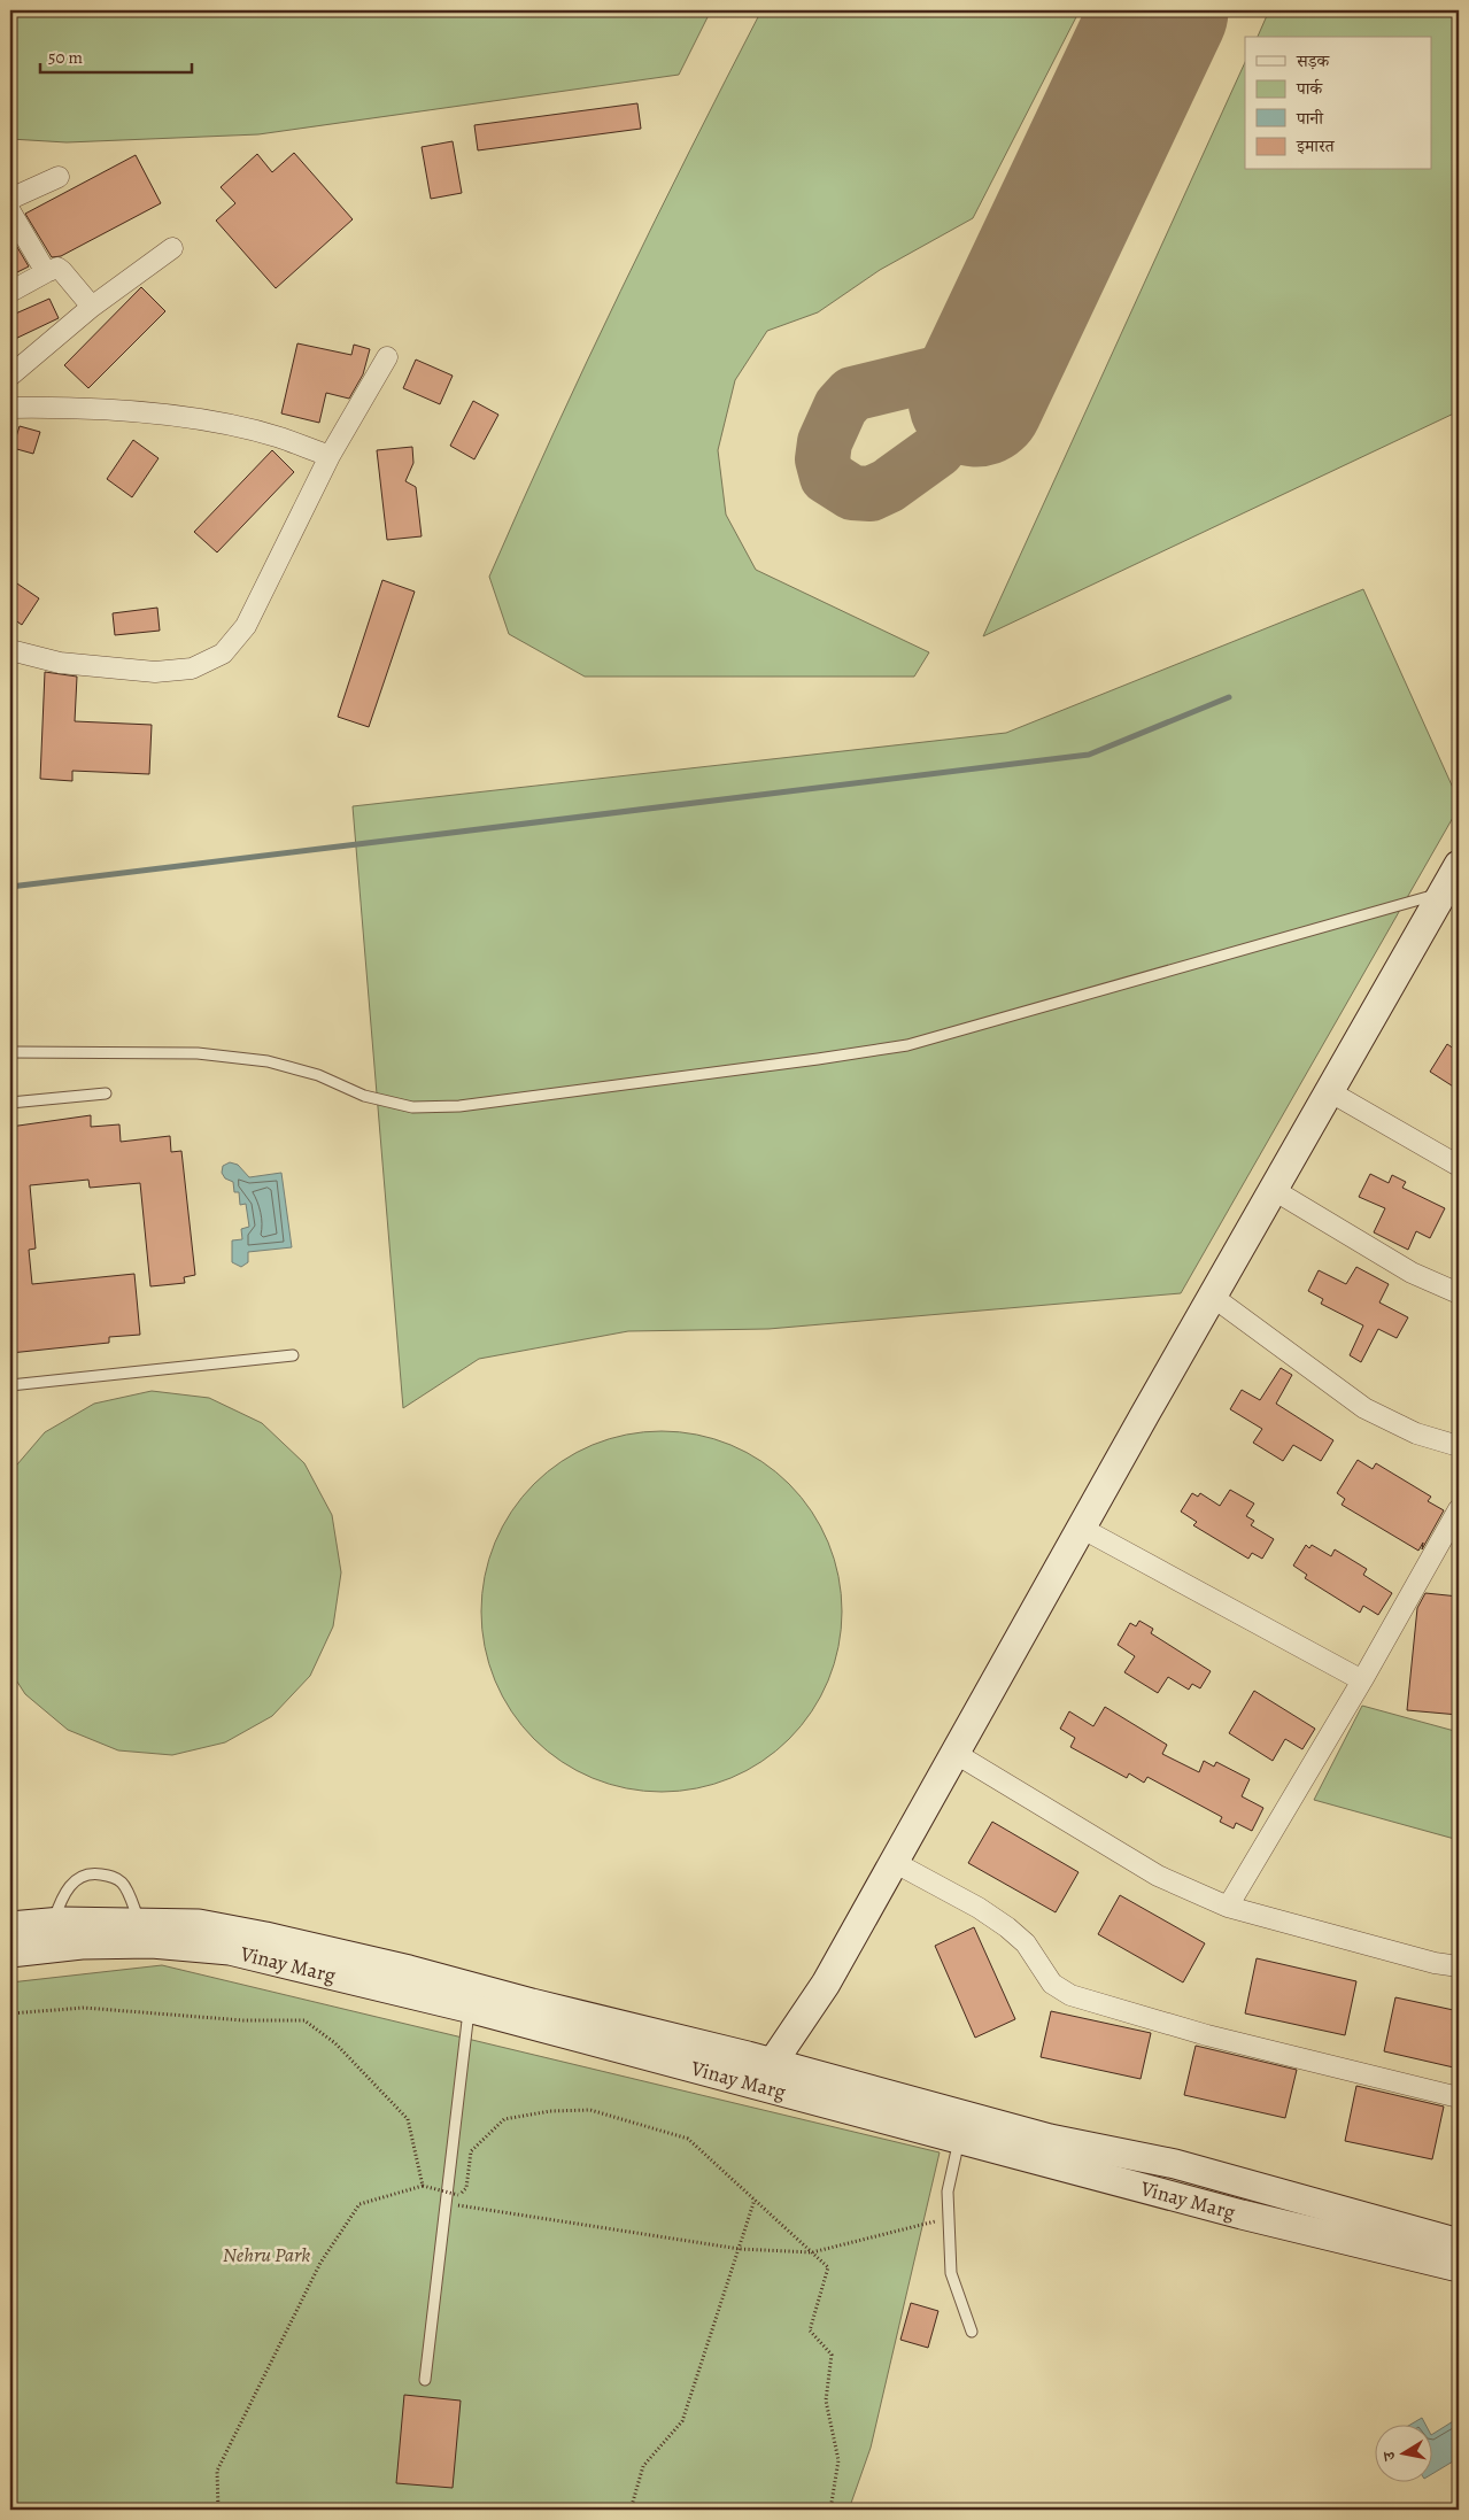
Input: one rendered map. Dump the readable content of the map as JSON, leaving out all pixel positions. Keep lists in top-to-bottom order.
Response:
{
  "streets": {
    "main road": ["Vinay Marg"]
  },
  "parks": ["Nehru Park"],
  "legend": [
    "सड़क",
    "पार्क",
    "पानी",
    "इमारत"
  ],
  "scale_bar": "50 m",
  "north": "left"
}
